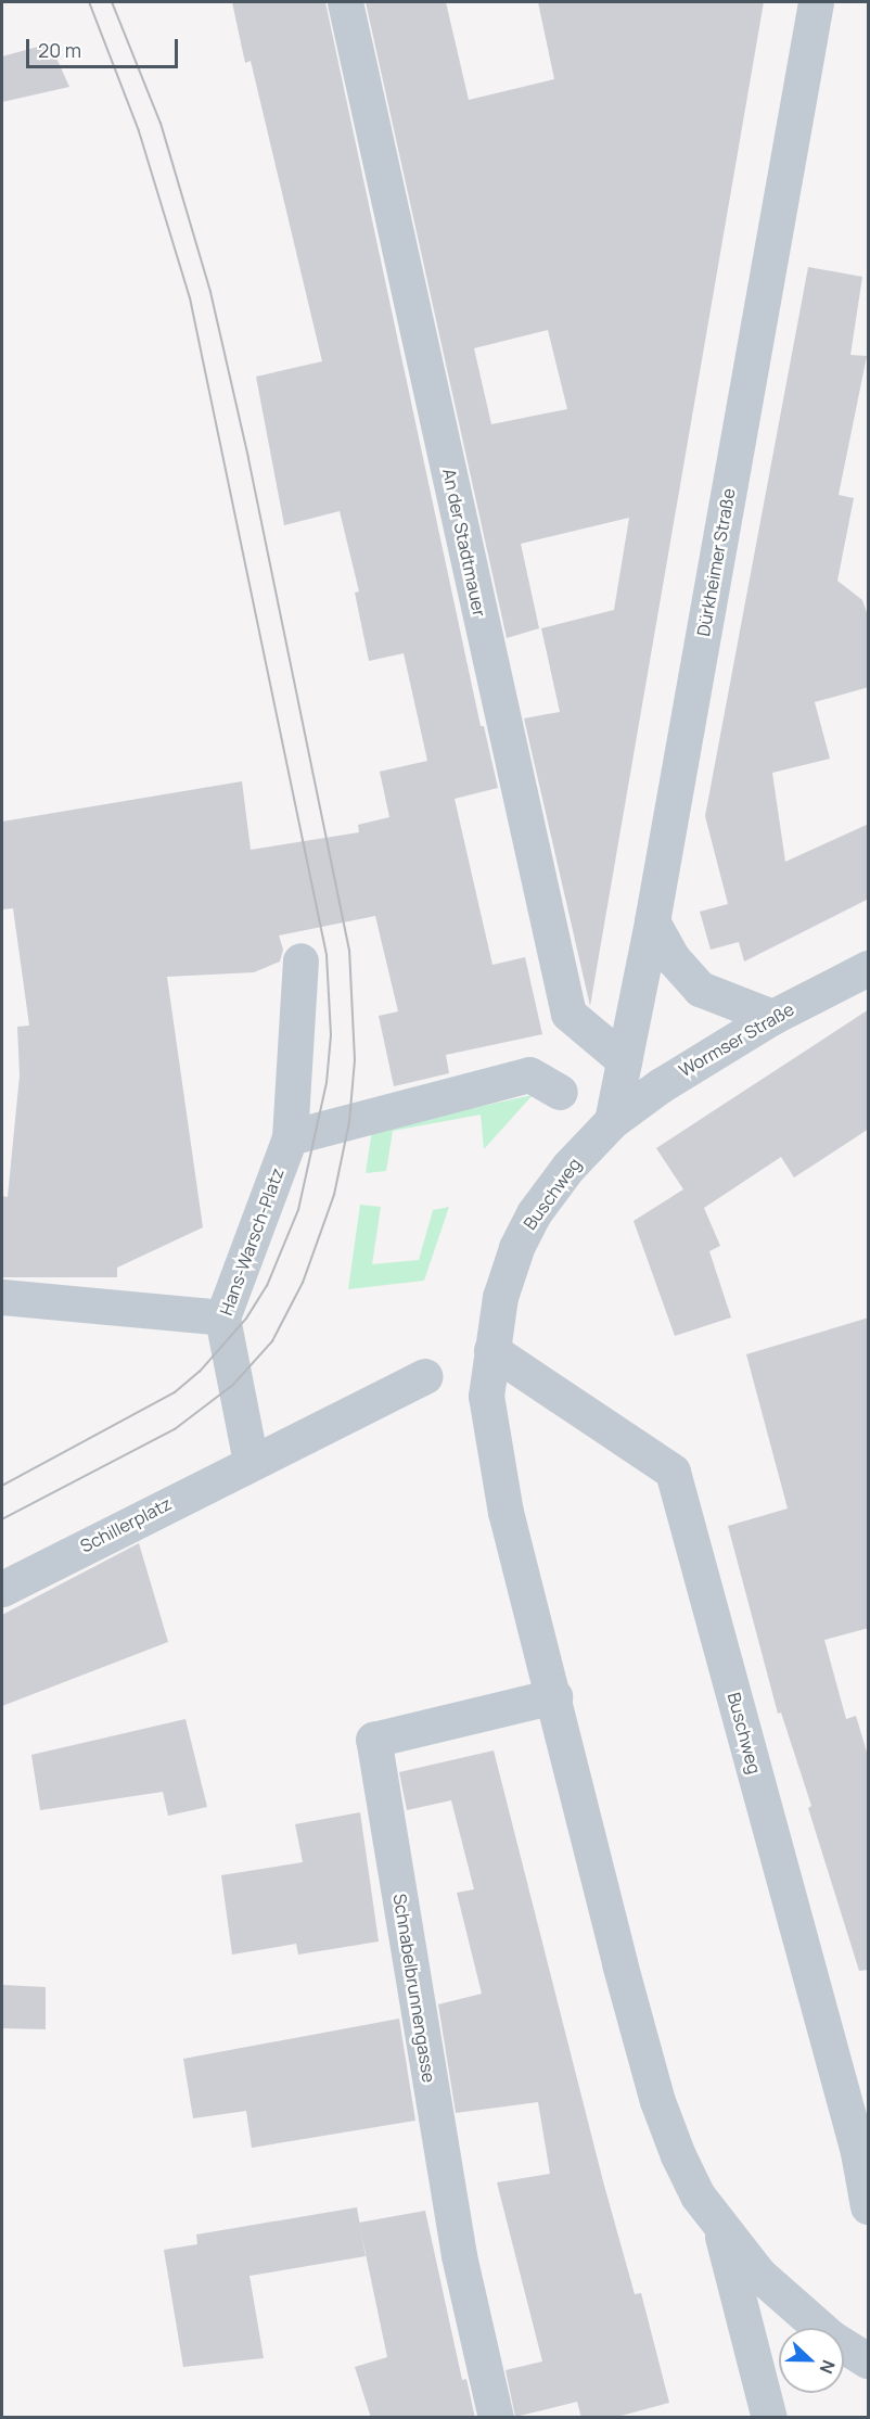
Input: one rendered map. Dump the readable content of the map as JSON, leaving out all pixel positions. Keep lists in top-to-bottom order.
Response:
{
  "streets": {
    "street": [
      "An der Stadtmauer",
      "Dürkheimer Straße",
      "Wormser Straße",
      "Buschweg",
      "Hans-Warsch-Platz",
      "Schillerplatz",
      "Schnabelbrunnengasse"
    ]
  },
  "crossings": [
    ["An der Stadtmauer", "Dürkheimer Straße"],
    ["Dürkheimer Straße", "Wormser Straße"],
    ["Dürkheimer Straße", "Buschweg"],
    ["Wormser Straße", "Buschweg"],
    ["Buschweg", "Schnabelbrunnengasse"],
    ["Hans-Warsch-Platz", "Schillerplatz"]
  ],
  "scale_bar": "20 m",
  "north": "right"
}
